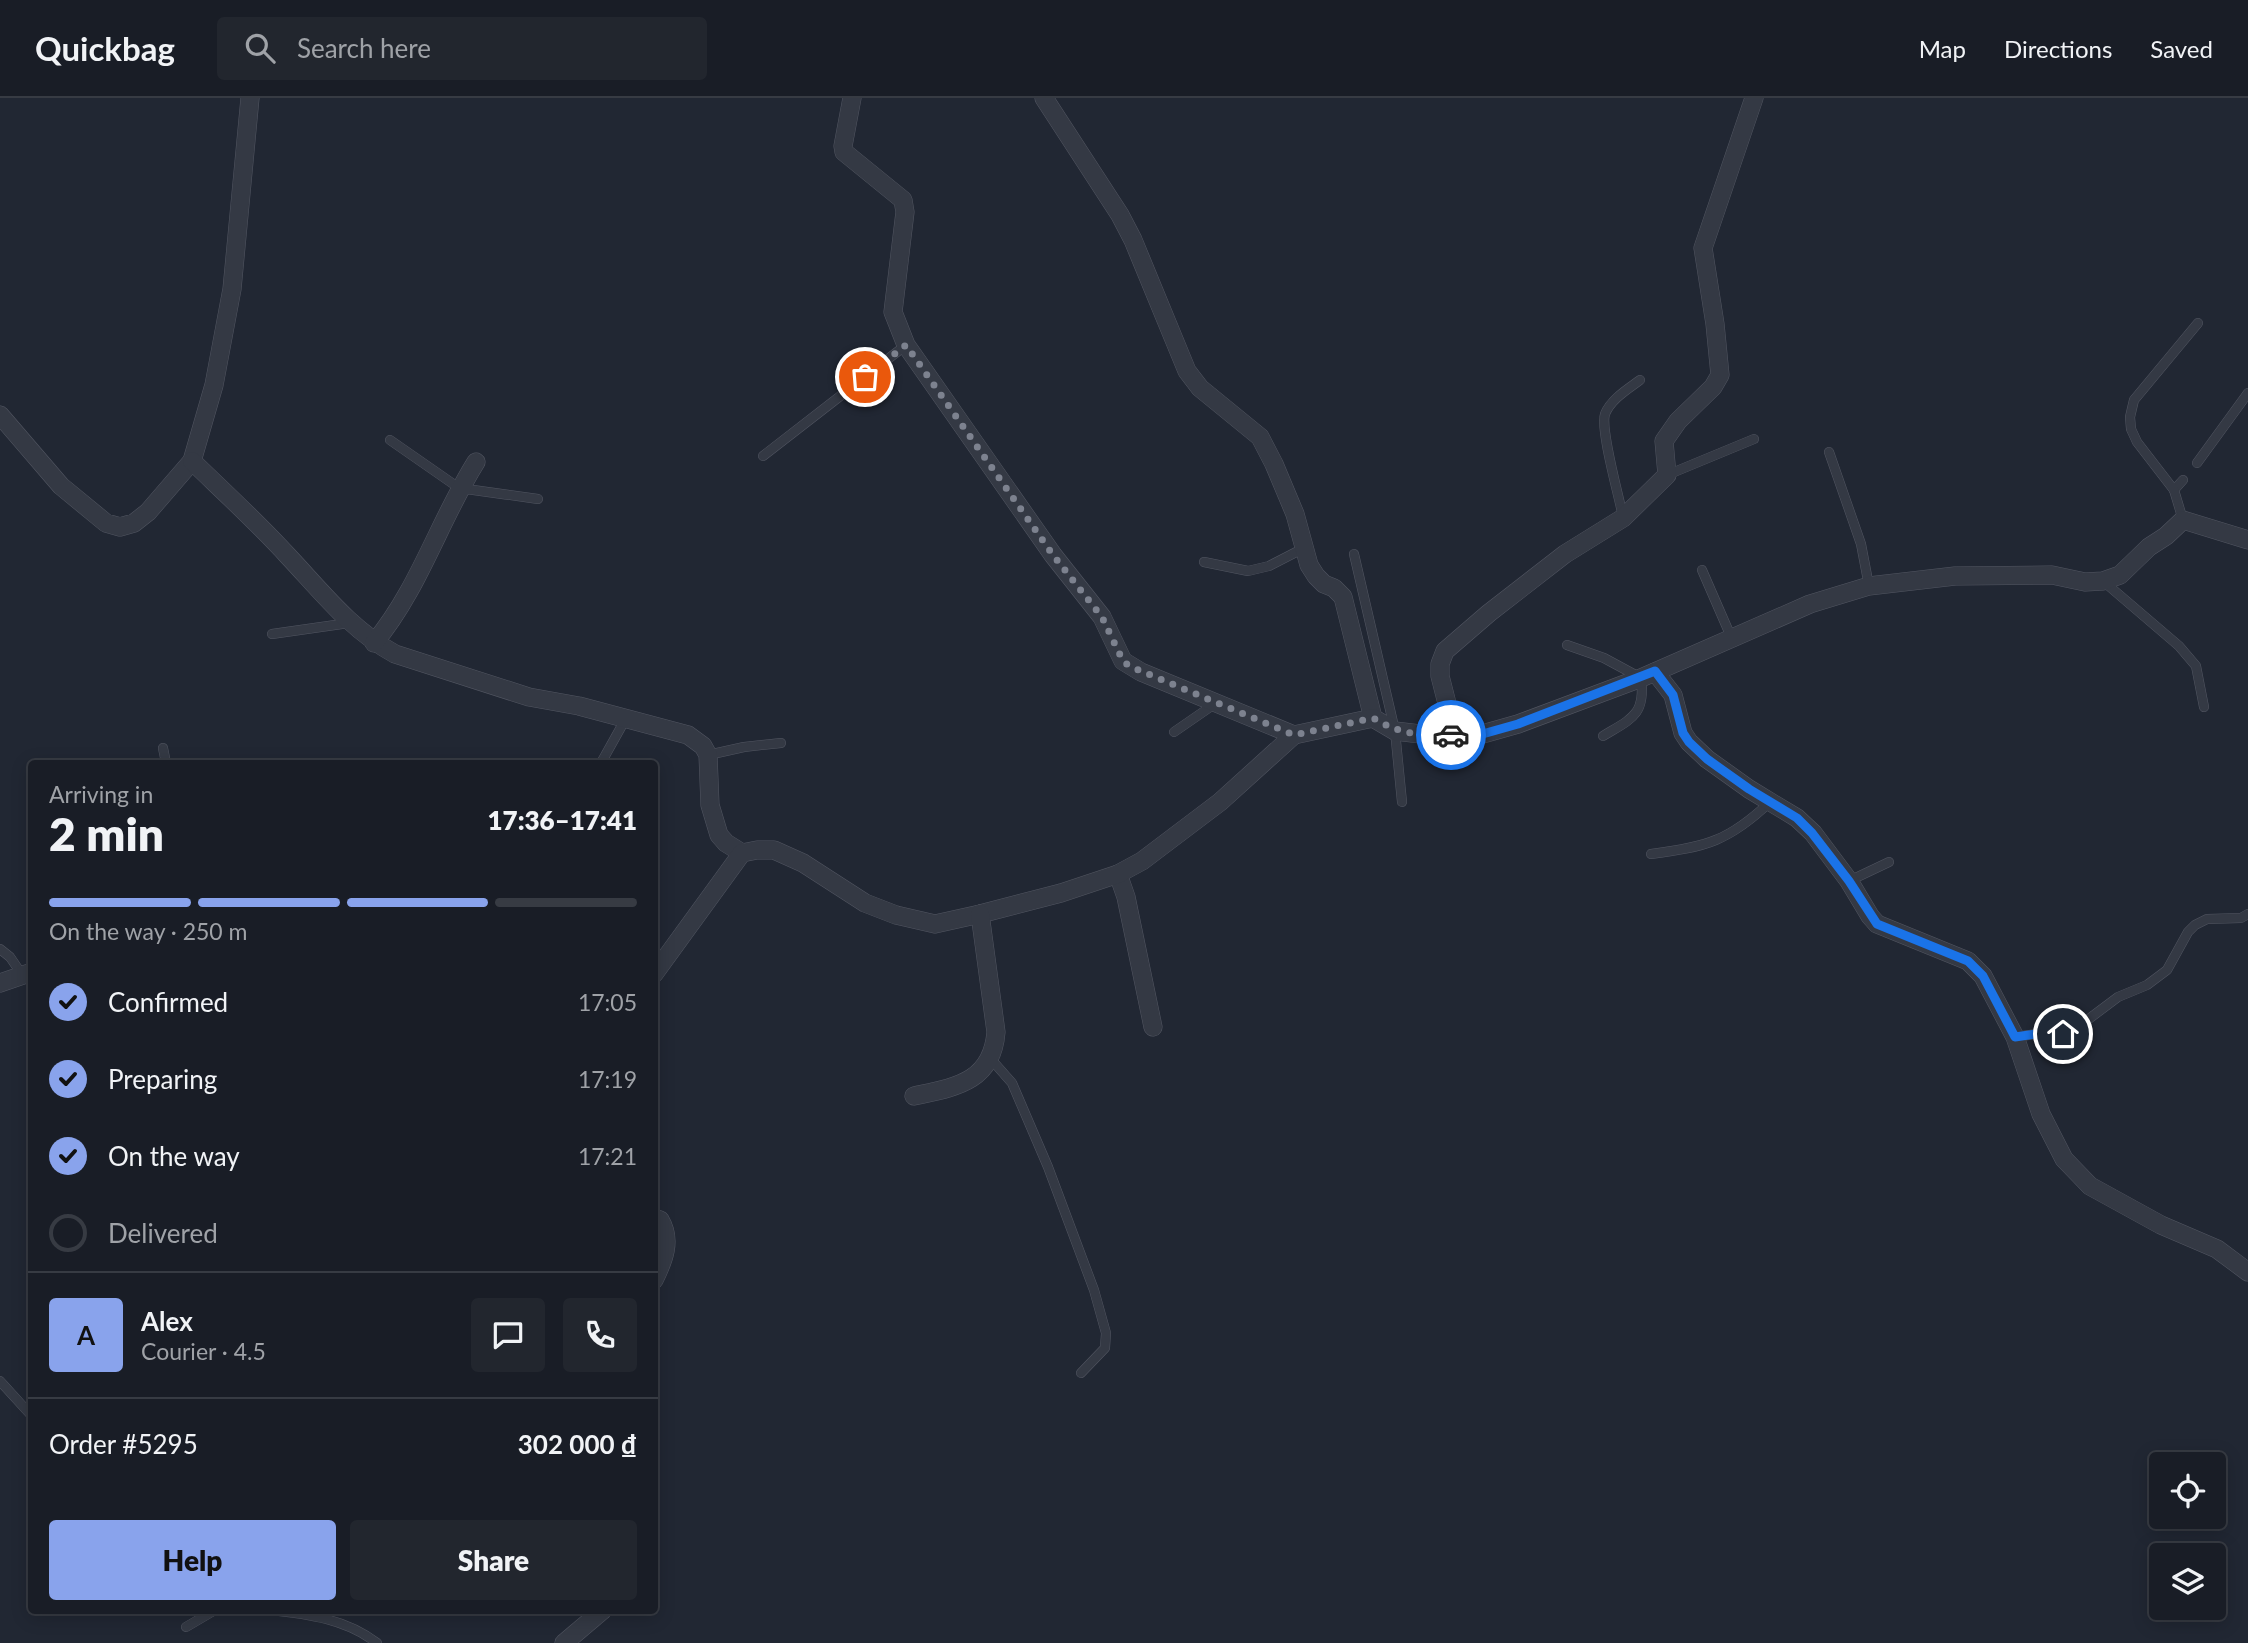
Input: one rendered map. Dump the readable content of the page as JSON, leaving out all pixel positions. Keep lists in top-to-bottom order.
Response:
{
  "page": {
    "header": "Quickbag",
    "search": "Search here",
    "nav": ["Map", "Directions", "Saved"],
    "heading": ["2 min", "Arriving in", "17:36–17:41"],
    "panel": [
      "Alex",
      "Courier · 4.5",
      "Order #5295",
      "302 000 ₫"
    ],
    "bar": "On the way · 250 m",
    "list": [
      ["Confirmed", "17:05"],
      ["Preparing", "17:19"],
      ["On the way", "17:21"],
      "Delivered"
    ],
    "round": "A",
    "buttons": ["Help", "Share"]
  }
}
